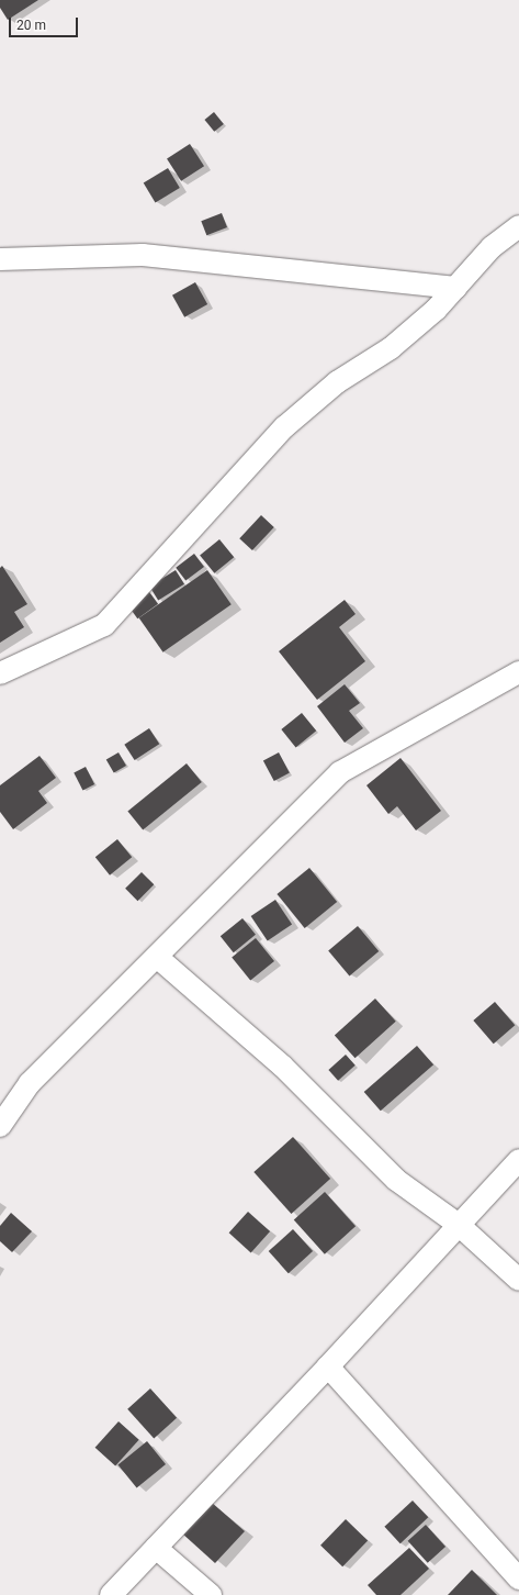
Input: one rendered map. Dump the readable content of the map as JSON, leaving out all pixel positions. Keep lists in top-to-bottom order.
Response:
{
  "scale_bar": "20 m"
}
